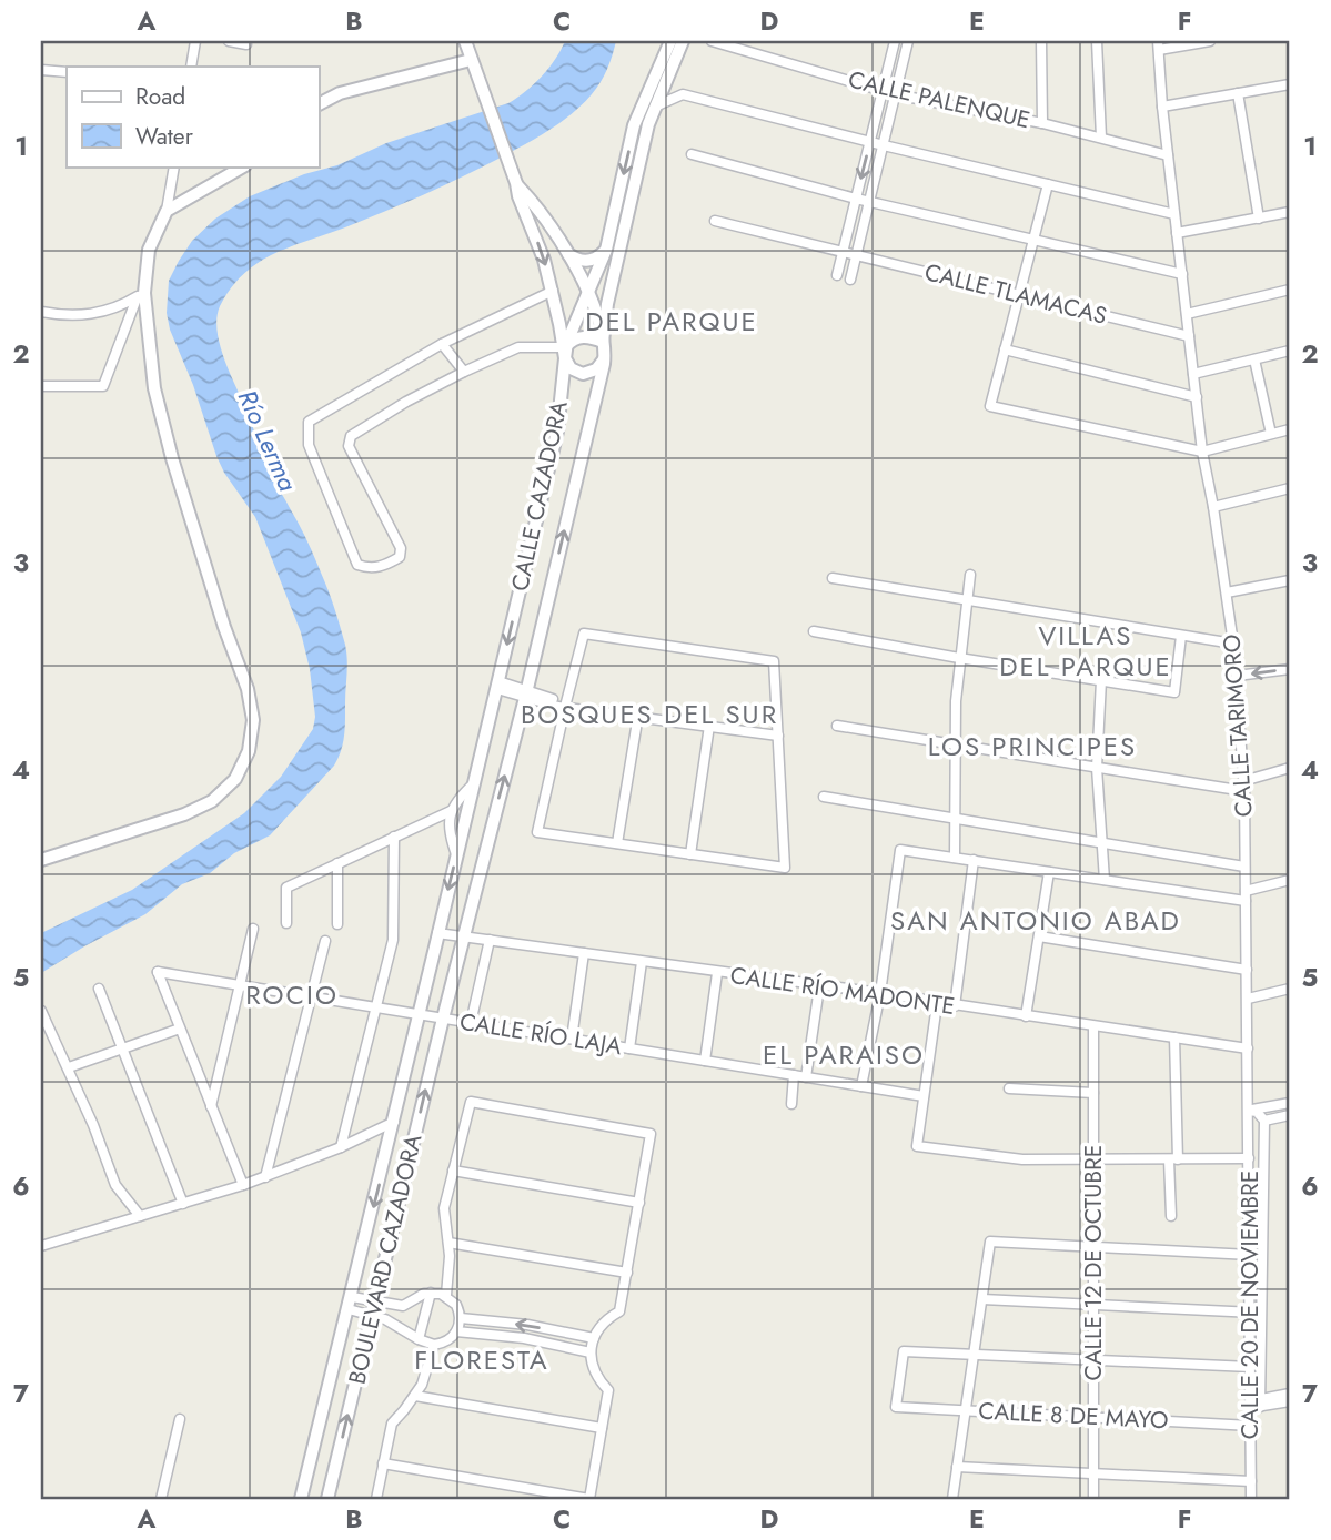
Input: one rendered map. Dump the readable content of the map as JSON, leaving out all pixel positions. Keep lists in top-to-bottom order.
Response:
{
  "streets": {
    "street": [
      "CALLE PALENQUE",
      "CALLE TLAMACAS",
      "CALLE CAZADORA",
      "CALLE TARIMORO",
      "CALLE RÍO MADONTE",
      "CALLE RÍO LAJA",
      "BOULEVARD CAZADORA",
      "CALLE 12 DE OCTUBRE",
      "CALLE 20 DE NOVIEMBRE",
      "CALLE 8 DE MAYO"
    ]
  },
  "crossings": [
    ["CALLE PALENQUE", "CALLE TARIMORO"],
    ["CALLE TLAMACAS", "CALLE TARIMORO"],
    ["CALLE CAZADORA", "CALLE RÍO MADONTE"],
    ["CALLE CAZADORA", "CALLE RÍO LAJA"],
    ["CALLE CAZADORA", "BOULEVARD CAZADORA"],
    ["CALLE TARIMORO", "CALLE RÍO MADONTE"],
    ["CALLE TARIMORO", "CALLE 20 DE NOVIEMBRE"],
    ["CALLE RÍO MADONTE", "CALLE 12 DE OCTUBRE"],
    ["CALLE RÍO LAJA", "BOULEVARD CAZADORA"],
    ["CALLE 12 DE OCTUBRE", "CALLE 8 DE MAYO"],
    ["CALLE 20 DE NOVIEMBRE", "CALLE 8 DE MAYO"]
  ],
  "districts": [
    "DEL PARQUE",
    "VILLAS DEL PARQUE",
    "BOSQUES DEL SUR",
    "LOS PRINCIPES",
    "SAN ANTONIO ABAD",
    "ROCIO",
    "EL PARAISO",
    "FLORESTA"
  ],
  "water": ["Río Lerma"],
  "legend": ["Road", "Water"],
  "grid": {
    "columns": [
      "A",
      "B",
      "C",
      "D",
      "E",
      "F"
    ],
    "rows": [
      "1",
      "2",
      "3",
      "4",
      "5",
      "6",
      "7"
    ]
  }
}
